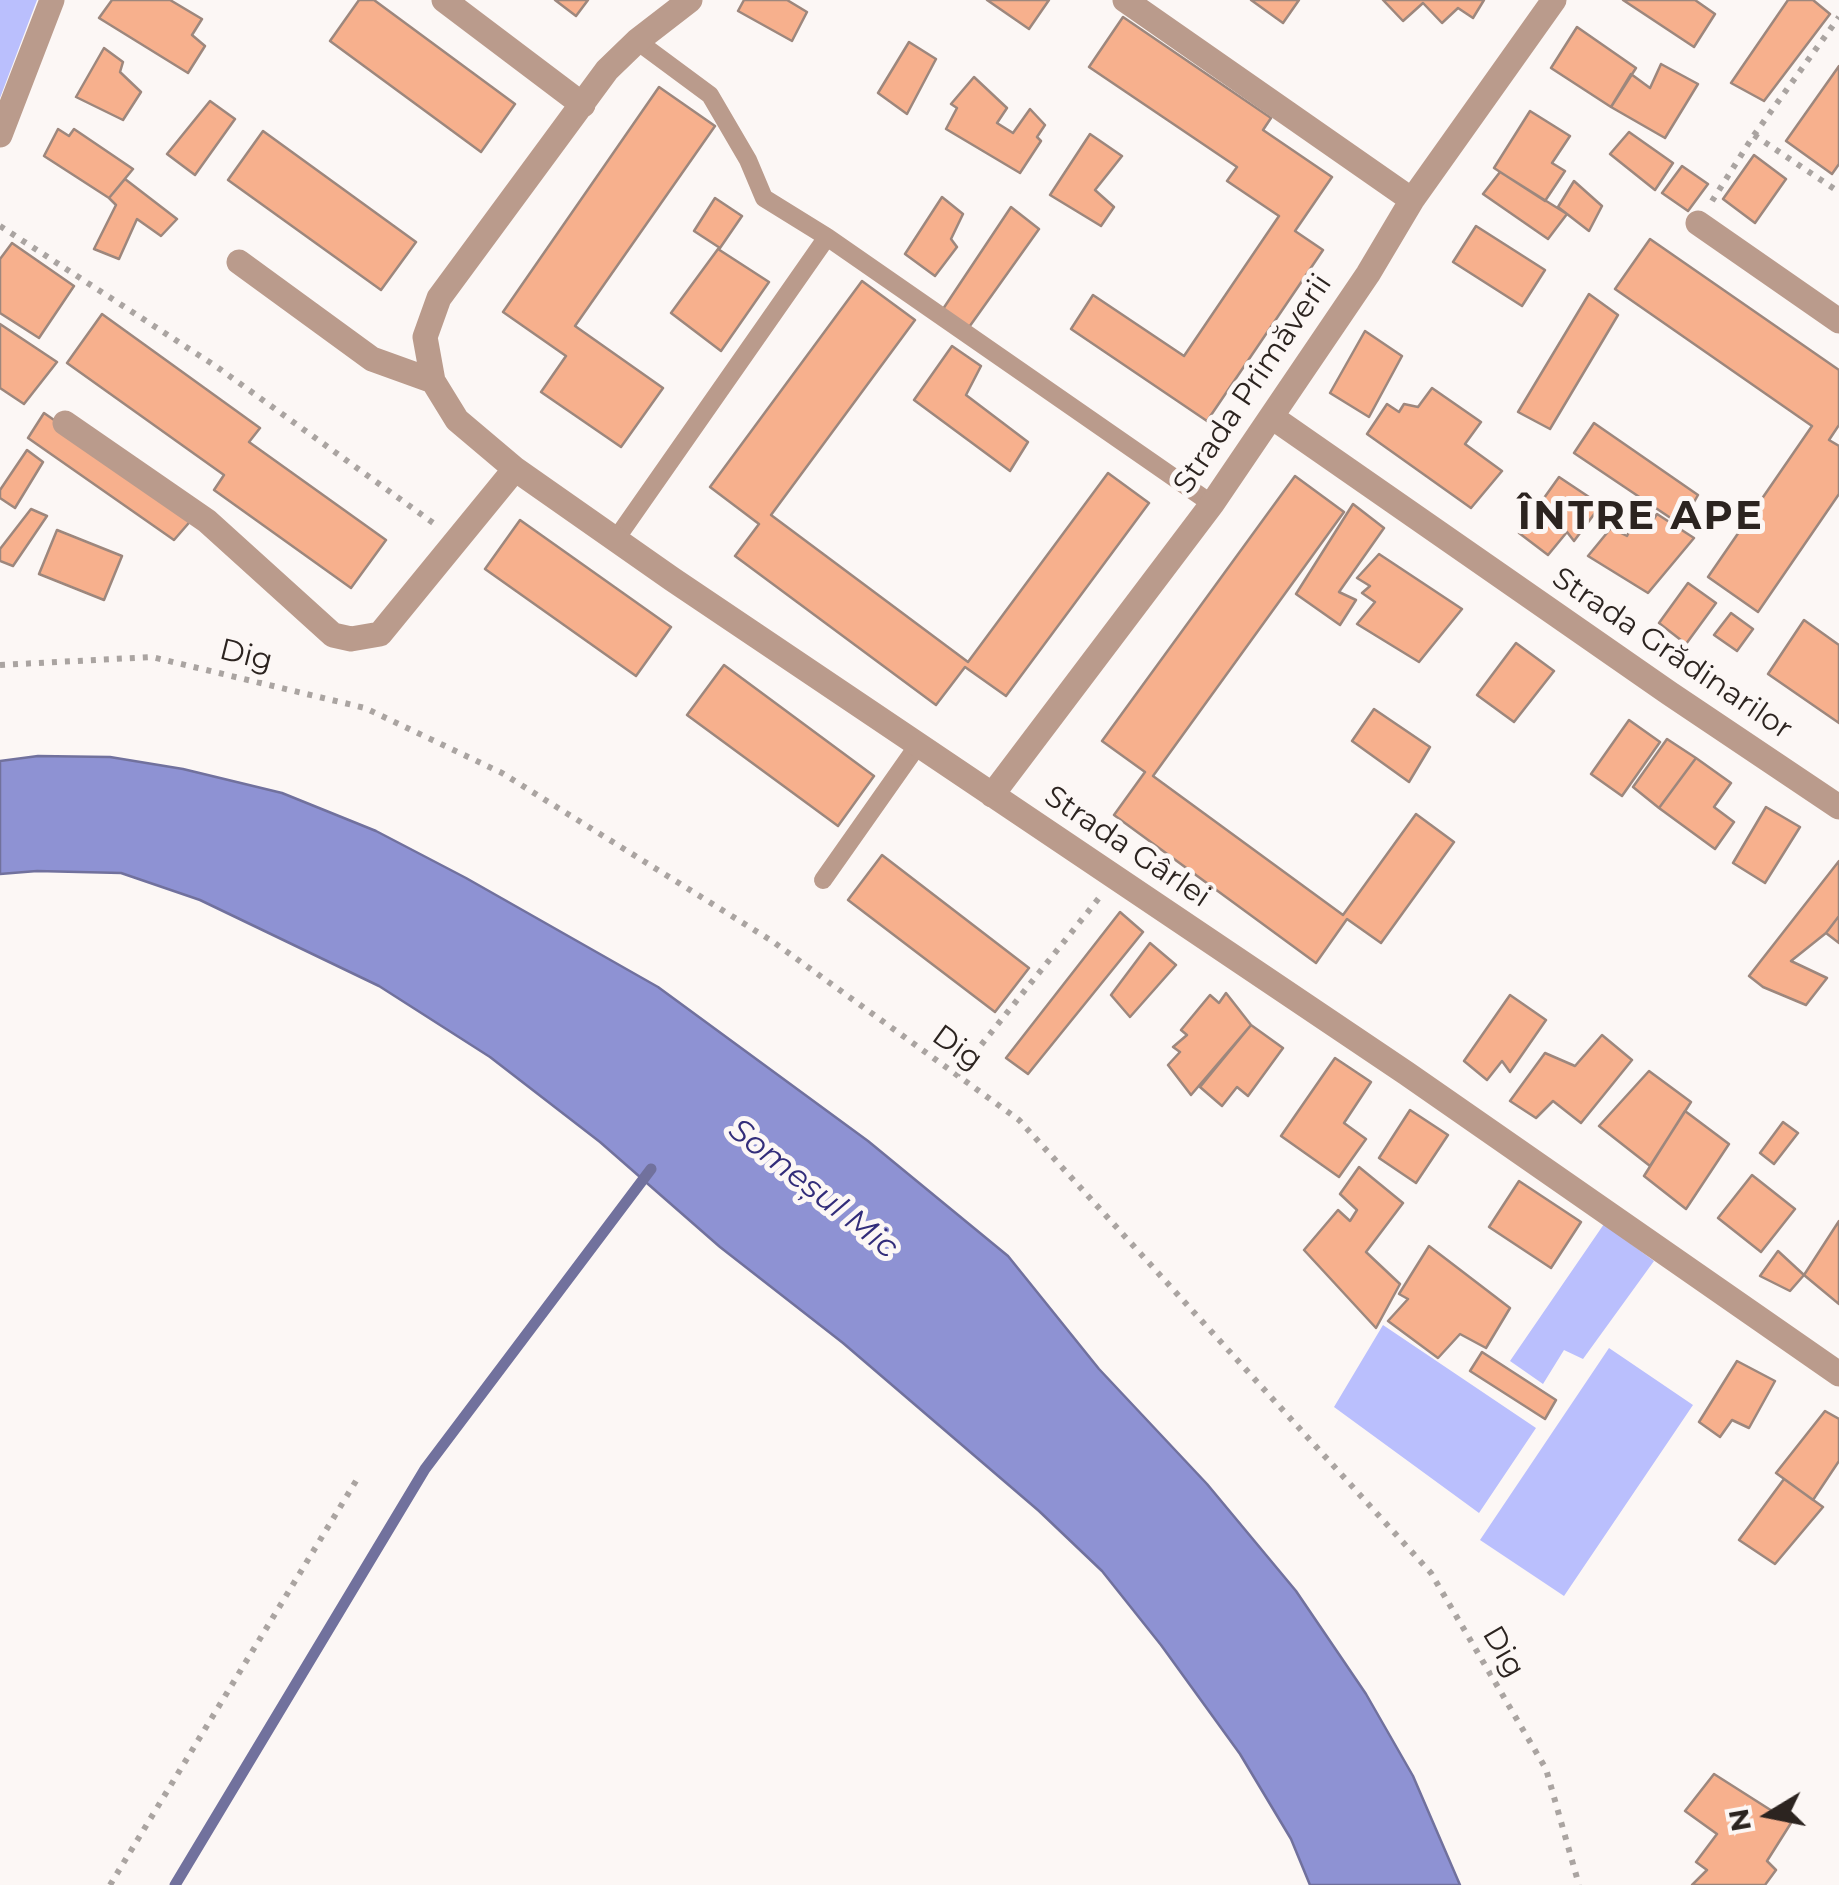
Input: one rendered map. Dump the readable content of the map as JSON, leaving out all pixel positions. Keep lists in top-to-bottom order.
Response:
{
  "streets": {
    "street": ["Strada Primăverii", "Strada Grădinarilor", "Strada Gârlei"],
    "path": ["Dig"]
  },
  "crossings": [
    ["Strada Primăverii", "Strada Grădinarilor"],
    ["Strada Primăverii", "Strada Gârlei"]
  ],
  "districts": ["ÎNTRE APE"],
  "water": ["Someșul Mic"],
  "north": "left"
}
